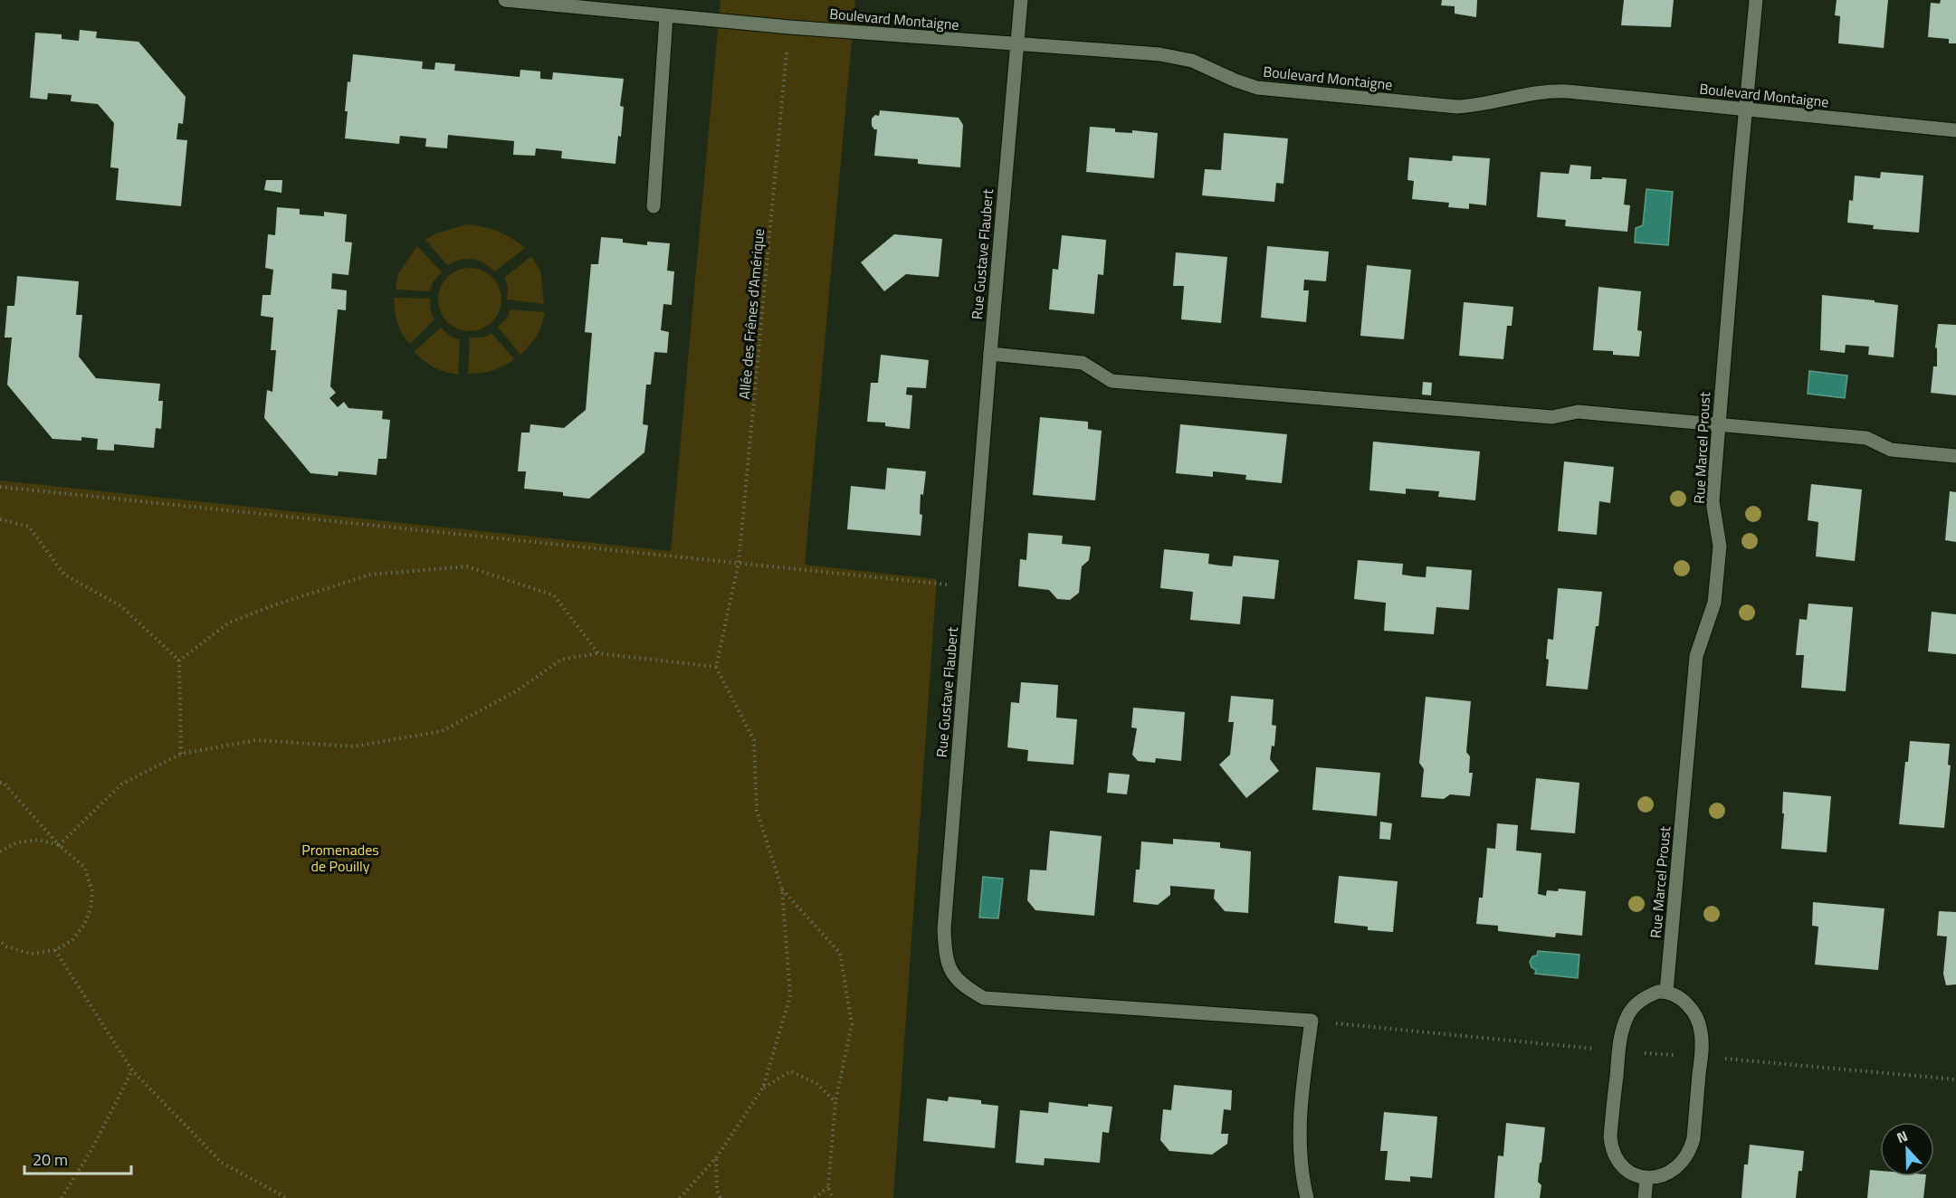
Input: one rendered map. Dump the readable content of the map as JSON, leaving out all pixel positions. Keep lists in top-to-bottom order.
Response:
{
  "streets": {
    "street": ["Boulevard Montaigne", "Rue Gustave Flaubert", "Rue Marcel Proust"],
    "path": ["Allée des Frênes d'Amérique"]
  },
  "crossings": [
    ["Boulevard Montaigne", "Rue Gustave Flaubert"],
    ["Boulevard Montaigne", "Rue Marcel Proust"]
  ],
  "parks": ["Promenades de Pouilly"],
  "scale_bar": "20 m",
  "north": "top"
}
